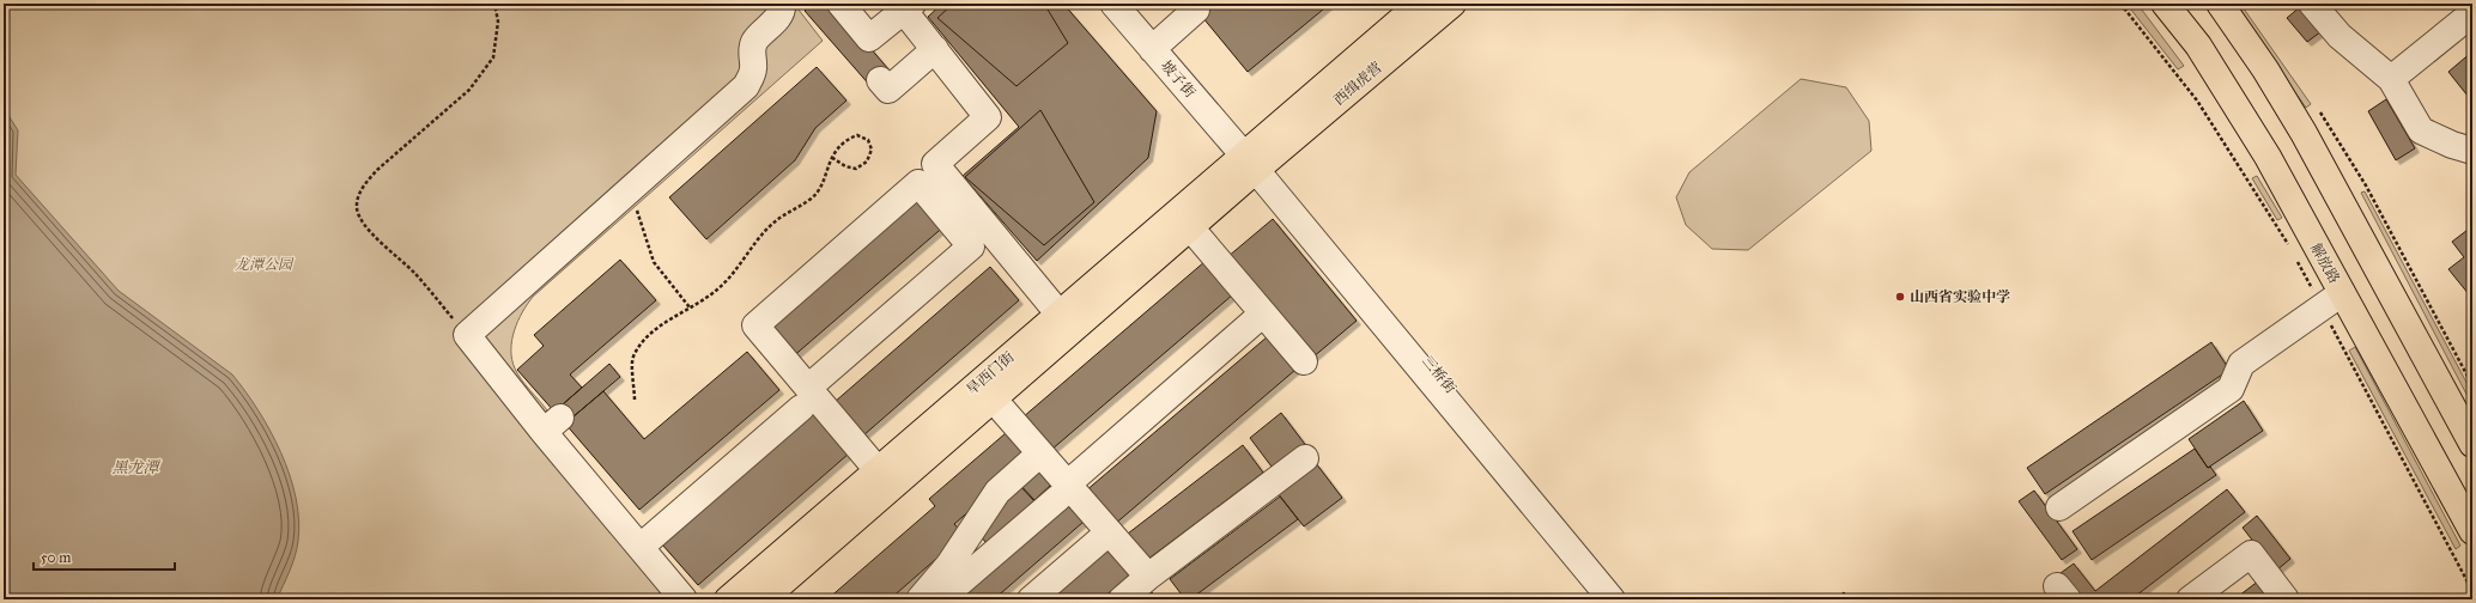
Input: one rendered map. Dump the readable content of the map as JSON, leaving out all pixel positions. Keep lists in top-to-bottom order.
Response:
{
  "streets": {
    "main road": ["西缉虎营", "解放路", "旱西门街"],
    "street": ["坡子街", "三桥街"]
  },
  "crossings": [
    ["坡子街", "西缉虎营"],
    ["坡子街", "旱西门街"],
    ["坡子街", "三桥街"],
    ["西缉虎营", "旱西门街"],
    ["西缉虎营", "三桥街"],
    ["旱西门街", "三桥街"]
  ],
  "water": ["黑龙潭"],
  "parks": ["龙潭公园"],
  "places": ["山西省实验中学"],
  "scale_bar": "50 m"
}
